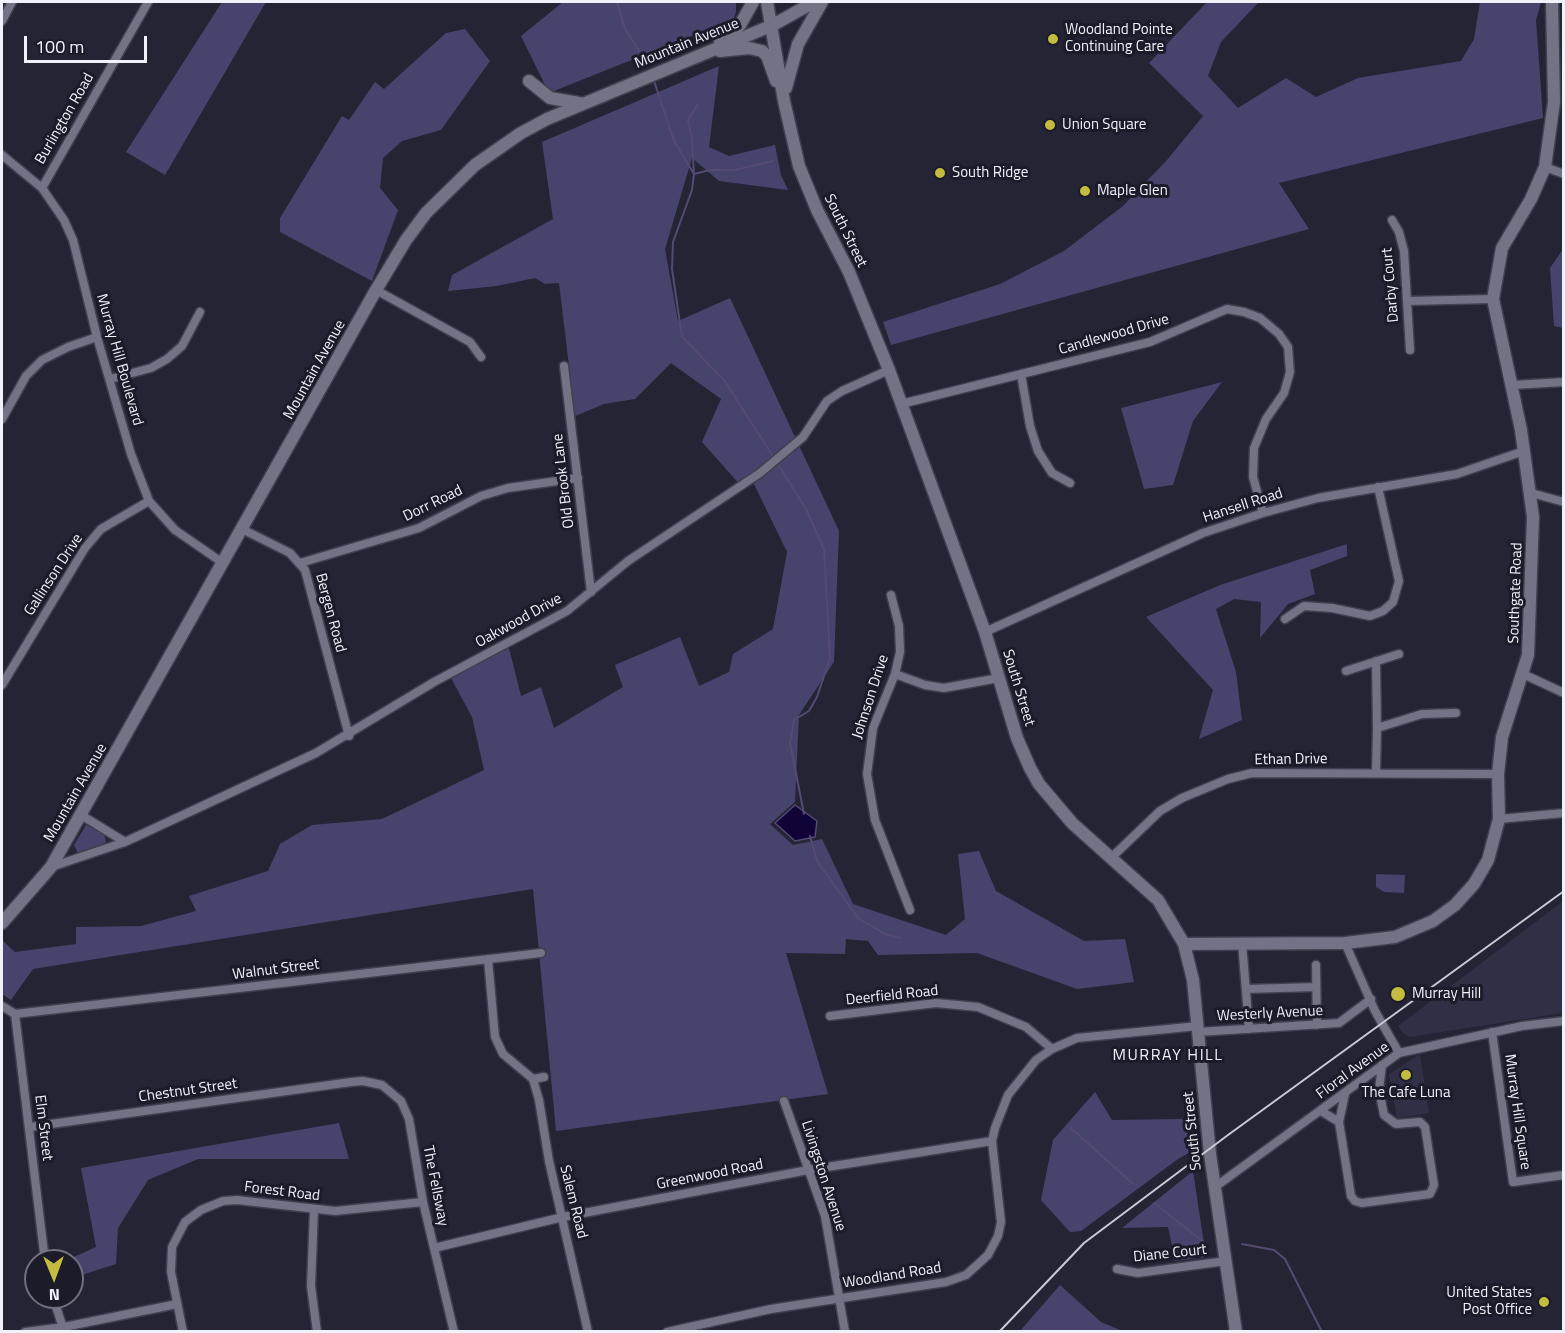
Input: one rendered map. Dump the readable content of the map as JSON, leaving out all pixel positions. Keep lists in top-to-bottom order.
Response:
{
  "streets": {
    "street": [
      "Mountain Avenue",
      "Burlington Road",
      "South Street",
      "Darby Court",
      "Candlewood Drive",
      "Murray Hill Boulevard",
      "Old Brook Lane",
      "Dorr Road",
      "Hansell Road",
      "Gallinson Drive",
      "Southgate Road",
      "Bergen Road",
      "Oakwood Drive",
      "Johnson Drive",
      "Ethan Drive",
      "Walnut Street",
      "Deerfield Road",
      "Westerly Avenue",
      "Floral Avenue",
      "Chestnut Street",
      "Murray Hill Square",
      "Elm Street",
      "Greenwood Road",
      "Livingston Avenue",
      "The Fellsway",
      "Forest Road",
      "Salem Road",
      "Diane Court",
      "Woodland Road"
    ]
  },
  "crossings": [
    ["Mountain Avenue", "South Street"],
    ["Mountain Avenue", "Murray Hill Boulevard"],
    ["Mountain Avenue", "Bergen Road"],
    ["Mountain Avenue", "Oakwood Drive"],
    ["Burlington Road", "Murray Hill Boulevard"],
    ["South Street", "Candlewood Drive"],
    ["South Street", "Hansell Road"],
    ["South Street", "Southgate Road"],
    ["South Street", "Oakwood Drive"],
    ["South Street", "Ethan Drive"],
    ["South Street", "Westerly Avenue"],
    ["South Street", "Floral Avenue"],
    ["South Street", "Diane Court"],
    ["South Street", "Woodland Road"],
    ["Candlewood Drive", "Hansell Road"],
    ["Murray Hill Boulevard", "Gallinson Drive"],
    ["Old Brook Lane", "Dorr Road"],
    ["Old Brook Lane", "Oakwood Drive"],
    ["Dorr Road", "Bergen Road"],
    ["Hansell Road", "Southgate Road"],
    ["Southgate Road", "Ethan Drive"],
    ["Bergen Road", "Oakwood Drive"],
    ["Walnut Street", "Elm Street"],
    ["Deerfield Road", "Woodland Road"],
    ["Westerly Avenue", "Woodland Road"],
    ["Floral Avenue", "Murray Hill Square"],
    ["Chestnut Street", "Elm Street"],
    ["Chestnut Street", "The Fellsway"],
    ["Greenwood Road", "Livingston Avenue"],
    ["Greenwood Road", "The Fellsway"],
    ["Greenwood Road", "Salem Road"],
    ["Greenwood Road", "Woodland Road"],
    ["Livingston Avenue", "Woodland Road"],
    ["The Fellsway", "Forest Road"]
  ],
  "districts": ["MURRAY HILL"],
  "places": [
    "Woodland Pointe Continuing Care",
    "Union Square",
    "South Ridge",
    "Maple Glen",
    "Murray Hill",
    "The Cafe Luna",
    "United States Post Office"
  ],
  "scale_bar": "100 m",
  "north": "bottom"
}
